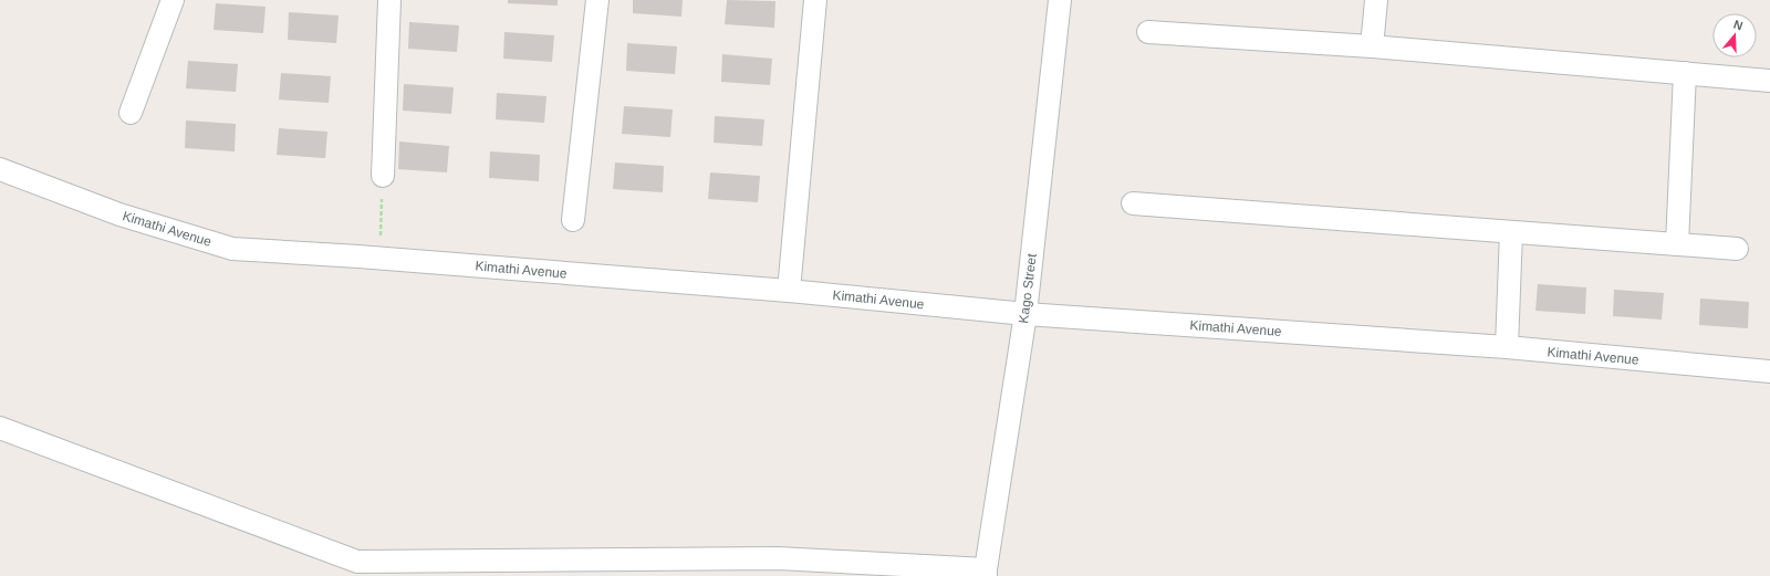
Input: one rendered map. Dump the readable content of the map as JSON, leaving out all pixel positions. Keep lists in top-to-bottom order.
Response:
{
  "streets": {
    "street": ["Kimathi Avenue", "Kago Street"]
  },
  "crossings": [
    ["Kimathi Avenue", "Kago Street"]
  ],
  "north": "top"
}
